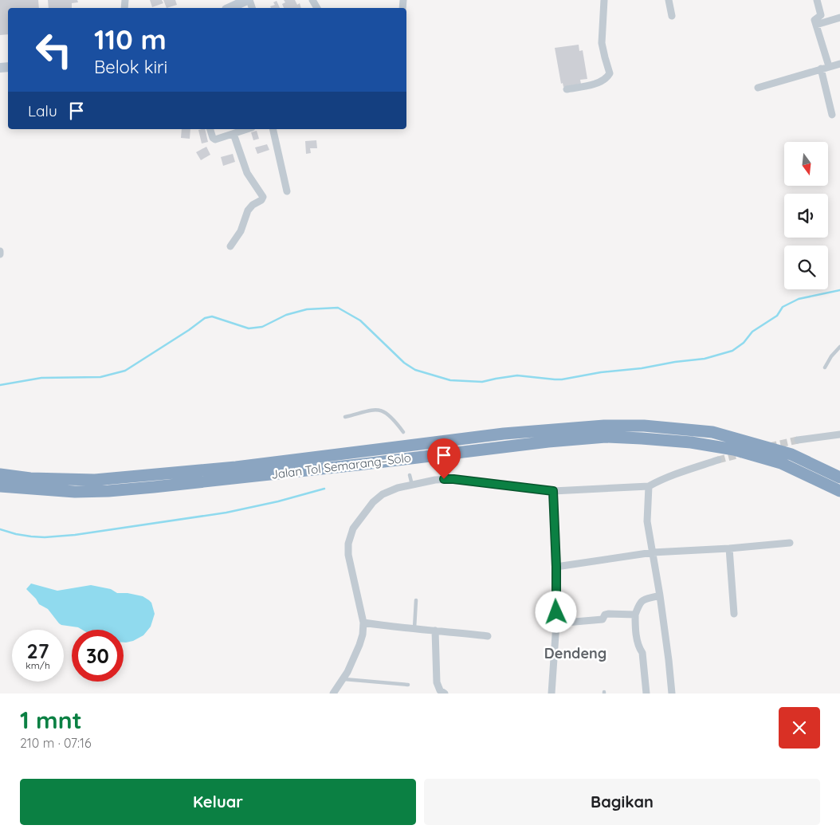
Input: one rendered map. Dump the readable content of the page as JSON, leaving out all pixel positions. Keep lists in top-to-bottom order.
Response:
{
  "streets": {
    "highway": ["Jalan Tol Semarang–Solo"]
  },
  "districts": ["Dendeng"],
  "north": "bottom",
  "page": {
    "turn": ["110 m", "Belok kiri"],
    "then": "Lalu",
    "speed": "27 km/h",
    "limit": "30",
    "heading": ["1 mnt", "210 m · 07:16"],
    "buttons": ["Keluar", "Bagikan"]
  }
}
